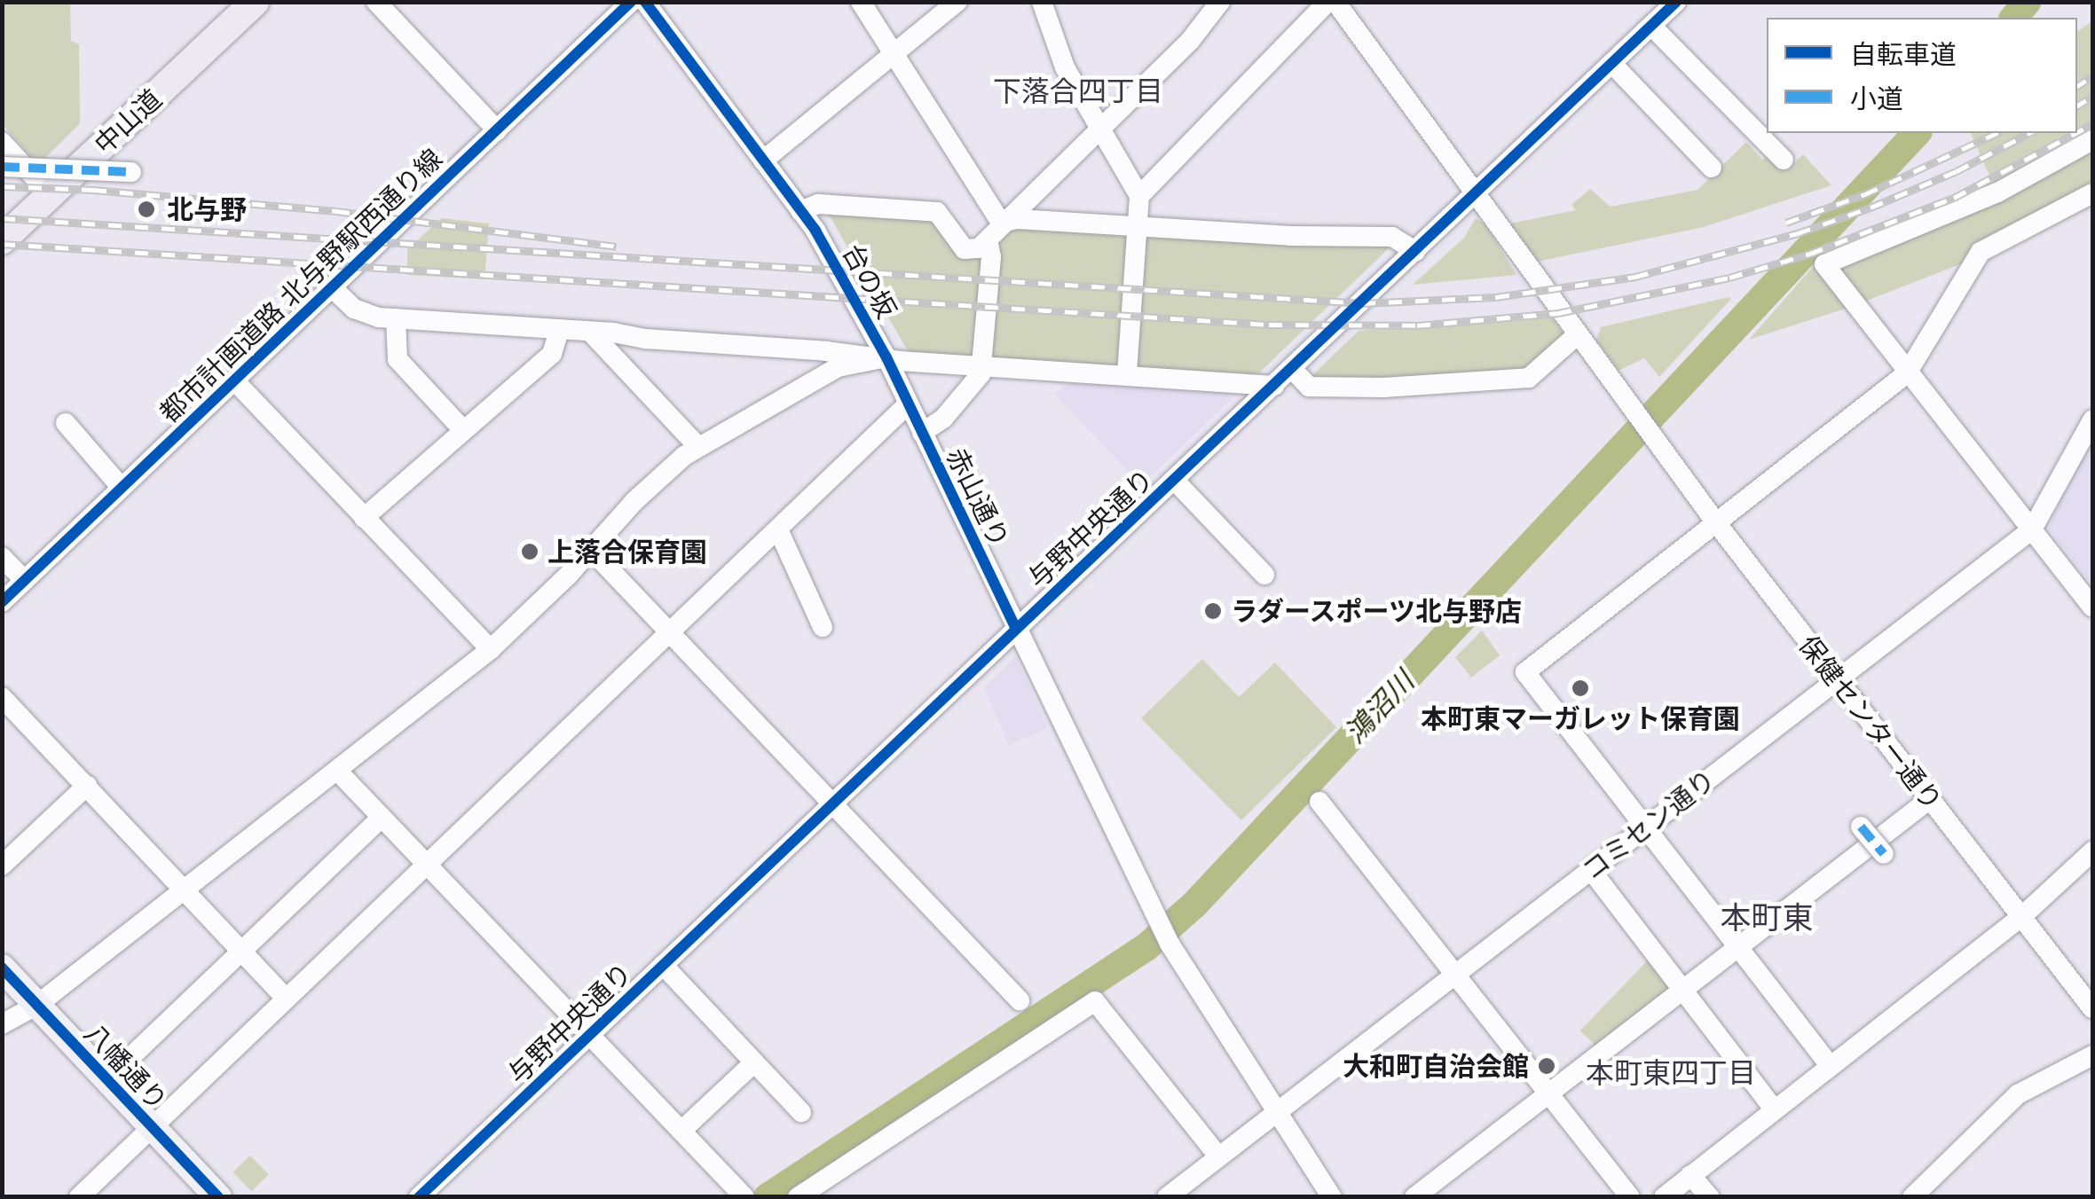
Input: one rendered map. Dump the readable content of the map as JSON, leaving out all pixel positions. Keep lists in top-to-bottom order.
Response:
{
  "streets": {
    "highway": ["中山道"],
    "main road": ["八幡通り"],
    "street": [
      "台の坂",
      "都市計画道路 北与野駅西通り線",
      "赤山通り",
      "与野中央通り",
      "保健センター通り",
      "コミセン通り"
    ]
  },
  "crossings": [
    ["台の坂", "赤山通り"],
    ["赤山通り", "与野中央通り"],
    ["赤山通り", "コミセン通り"],
    ["保健センター通り", "コミセン通り"]
  ],
  "districts": ["下落合四丁目", "本町東", "本町東四丁目"],
  "water": ["鴻沼川"],
  "places": [
    "北与野",
    "上落合保育園",
    "ラダースポーツ北与野店",
    "本町東マーガレット保育園",
    "大和町自治会館"
  ],
  "legend": ["自転車道", "小道"]
}
